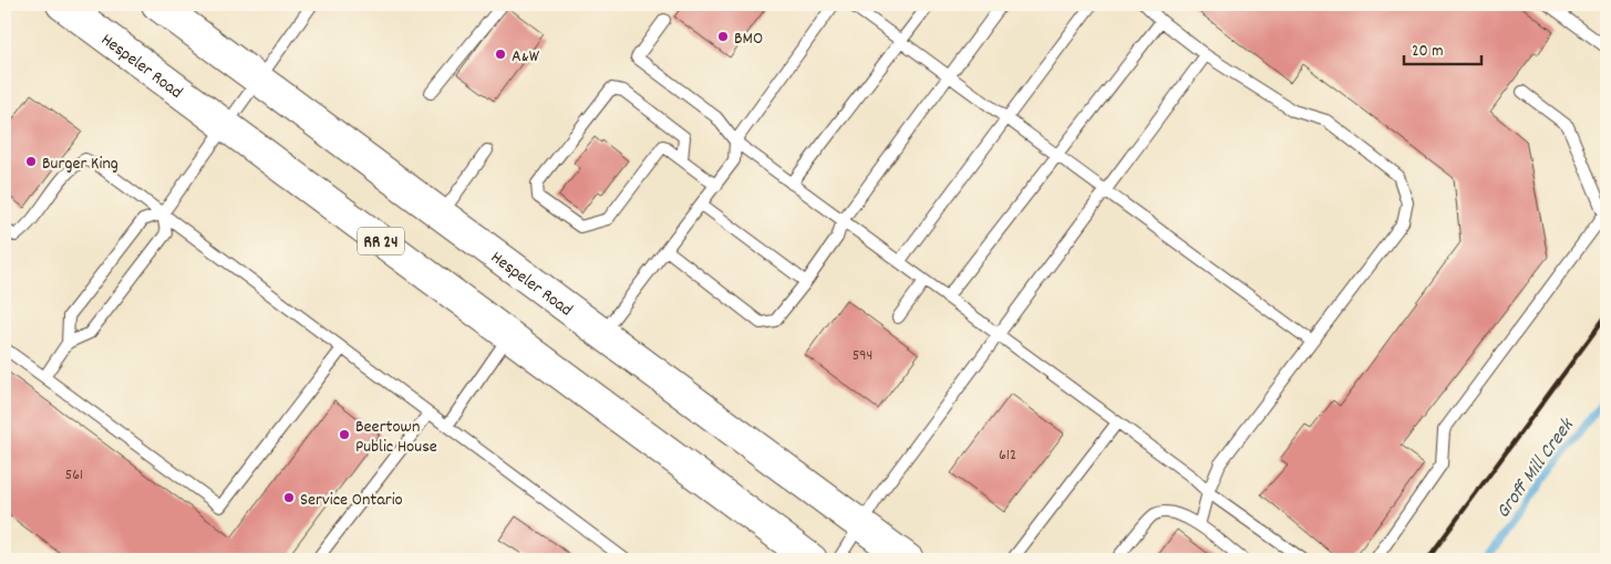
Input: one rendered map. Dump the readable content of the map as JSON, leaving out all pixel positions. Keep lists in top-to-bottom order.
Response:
{
  "streets": {
    "main road": ["Hespeler Road", "RR 24"]
  },
  "water": ["Groff Mill Creek"],
  "places": [
    "BMO",
    "A&W",
    "Burger King",
    "Beertown Public House",
    "Service Ontario"
  ],
  "house_numbers": ["594", "612", "561"],
  "scale_bar": "20 m"
}
